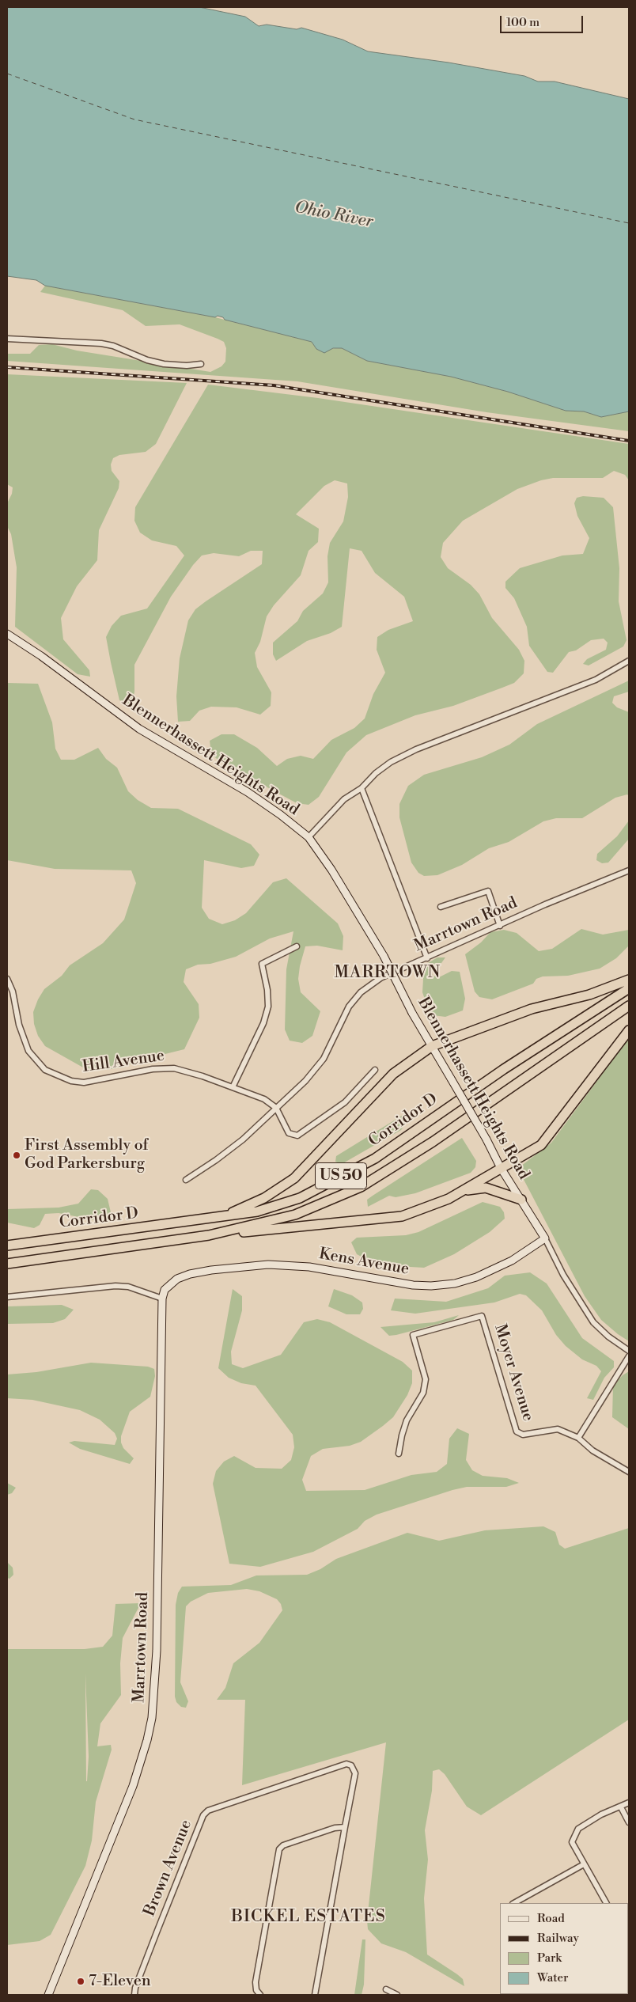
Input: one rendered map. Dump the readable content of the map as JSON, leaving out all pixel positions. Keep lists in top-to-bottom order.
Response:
{
  "streets": {
    "highway": ["Corridor D", "US 50"],
    "street": [
      "Blennerhassett Heights Road",
      "Marrtown Road",
      "Hill Avenue",
      "Kens Avenue",
      "Moyer Avenue",
      "Brown Avenue"
    ]
  },
  "crossings": [
    ["Blennerhassett Heights Road", "Kens Avenue"],
    ["Marrtown Road", "Hill Avenue"],
    ["Marrtown Road", "Kens Avenue"]
  ],
  "districts": ["MARRTOWN", "BICKEL ESTATES"],
  "water": ["Ohio River"],
  "places": ["First Assembly of God Parkersburg", "7-Eleven"],
  "legend": [
    "Road",
    "Railway",
    "Park",
    "Water"
  ],
  "scale_bar": "100 m"
}
